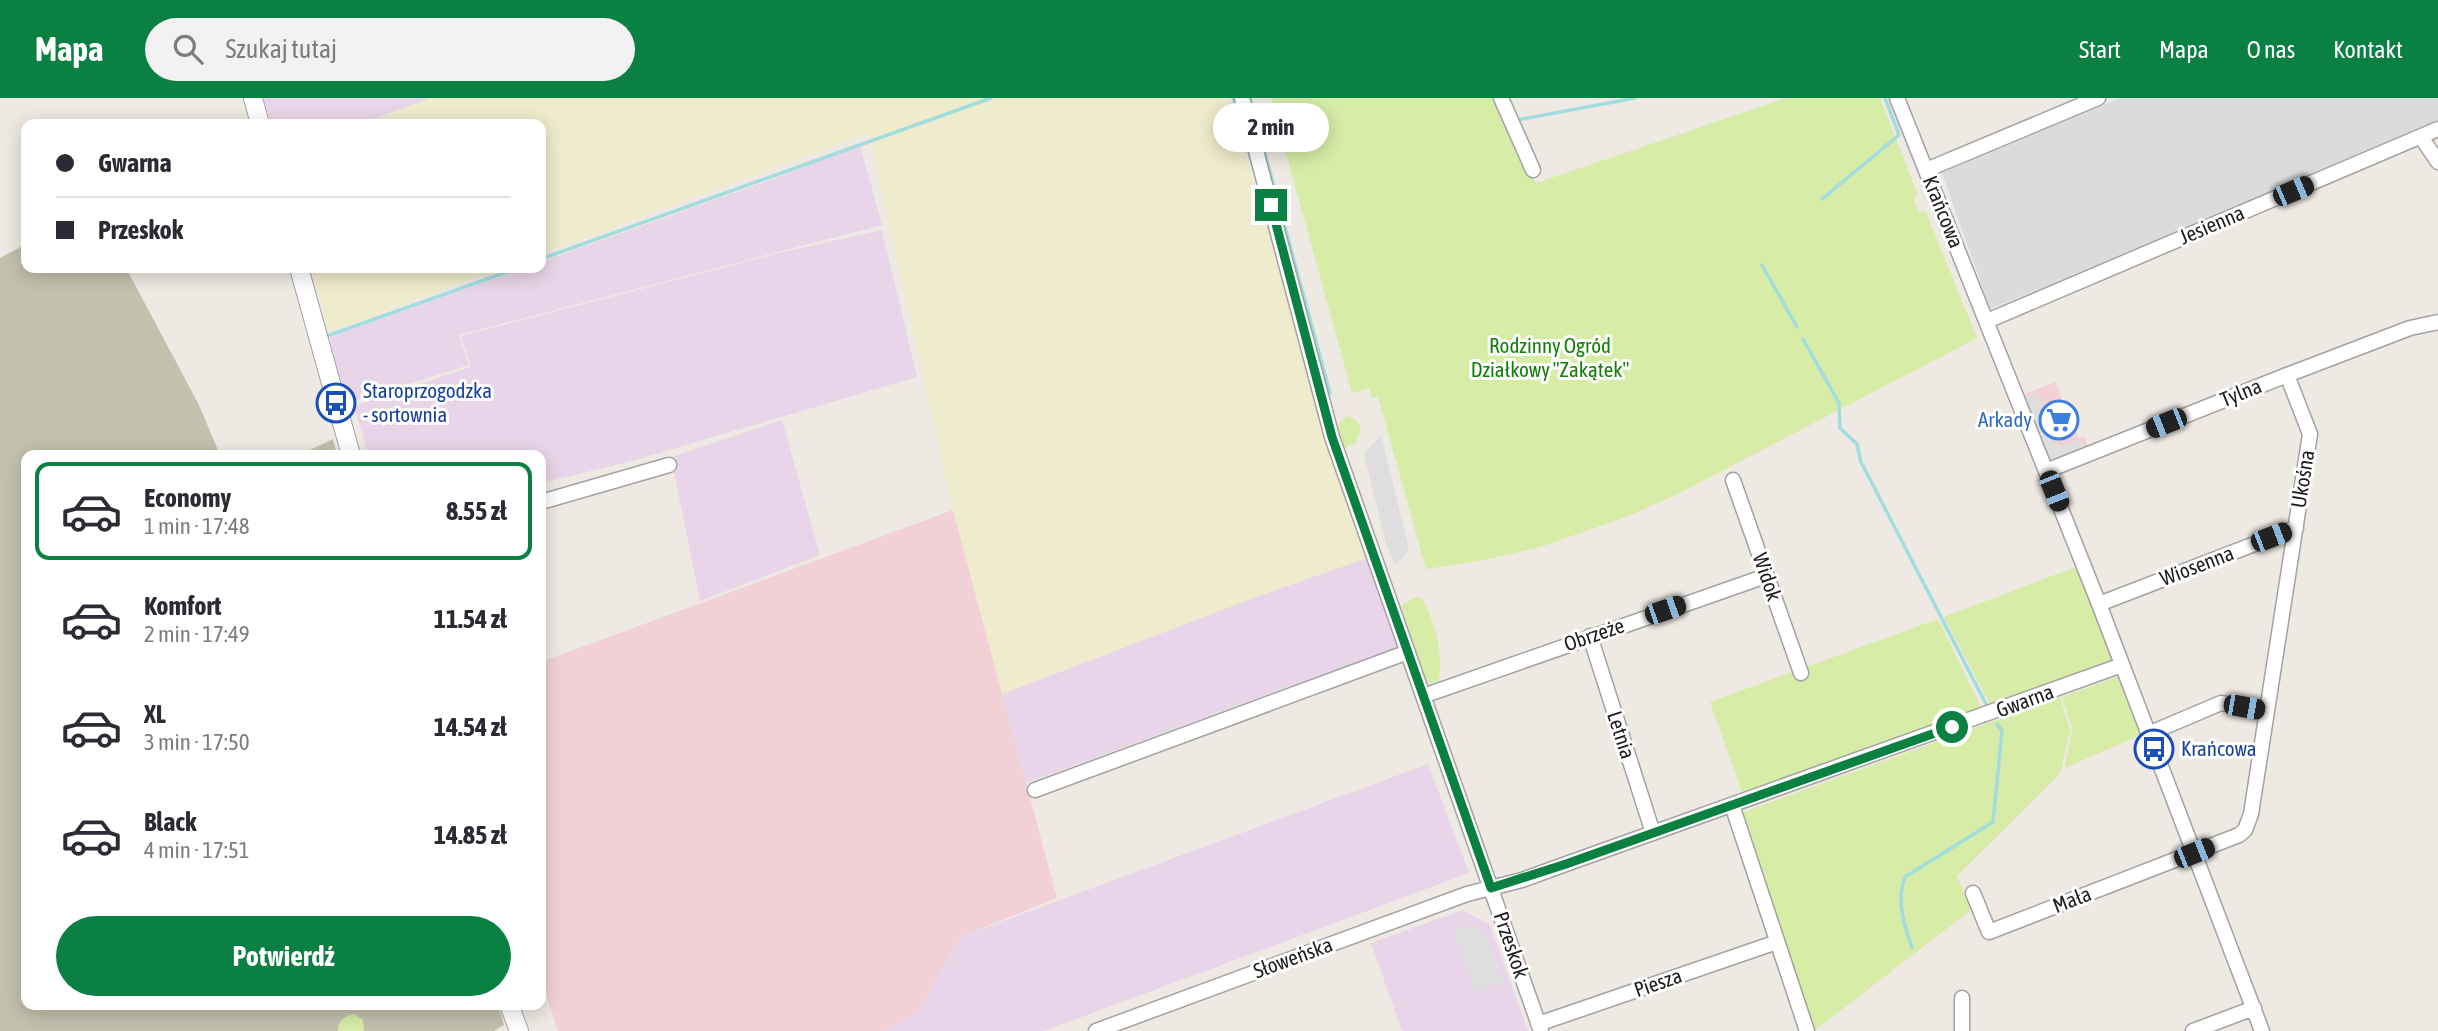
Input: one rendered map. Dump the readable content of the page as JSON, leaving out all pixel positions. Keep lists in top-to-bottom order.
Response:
{
  "streets": {
    "street": [
      "Krańcowa",
      "Jesienna",
      "Tylna",
      "Ukośna",
      "Wiosenna",
      "Widok",
      "Obrzeże",
      "Gwarna",
      "Letnia",
      "Mała",
      "Przeskok",
      "Słoweńska",
      "Piesza"
    ]
  },
  "crossings": [
    ["Krańcowa", "Jesienna"],
    ["Krańcowa", "Tylna"],
    ["Krańcowa", "Ukośna"],
    ["Krańcowa", "Wiosenna"],
    ["Krańcowa", "Gwarna"],
    ["Krańcowa", "Mała"],
    ["Tylna", "Ukośna"],
    ["Ukośna", "Wiosenna"],
    ["Ukośna", "Mała"],
    ["Widok", "Obrzeże"],
    ["Obrzeże", "Letnia"],
    ["Obrzeże", "Przeskok"],
    ["Gwarna", "Letnia"],
    ["Gwarna", "Przeskok"],
    ["Gwarna", "Słoweńska"],
    ["Przeskok", "Słoweńska"],
    ["Przeskok", "Piesza"]
  ],
  "parks": ["Rodzinny Ogród Działkowy \"Zakątek\""],
  "places": {
    "bus stop": ["Staroprzogodzka - sortownia", "Krańcowa"],
    "supermarket": ["Arkady"]
  },
  "page": {
    "header": "Mapa",
    "search": "Szukaj tutaj",
    "nav": [
      "Start",
      "Mapa",
      "O nas",
      "Kontakt"
    ],
    "bubble": "2 min",
    "banner": ["Gwarna", "Przeskok"],
    "list": [
      {
        "name": "Economy",
        "note": "1 min · 17:48",
        "value": "8.55 zł"
      },
      {
        "name": "Komfort",
        "note": "2 min · 17:49",
        "value": "11.54 zł"
      },
      {
        "name": "XL",
        "note": "3 min · 17:50",
        "value": "14.54 zł"
      },
      {
        "name": "Black",
        "note": "4 min · 17:51",
        "value": "14.85 zł"
      }
    ],
    "buttons": "Potwierdź"
  }
}
